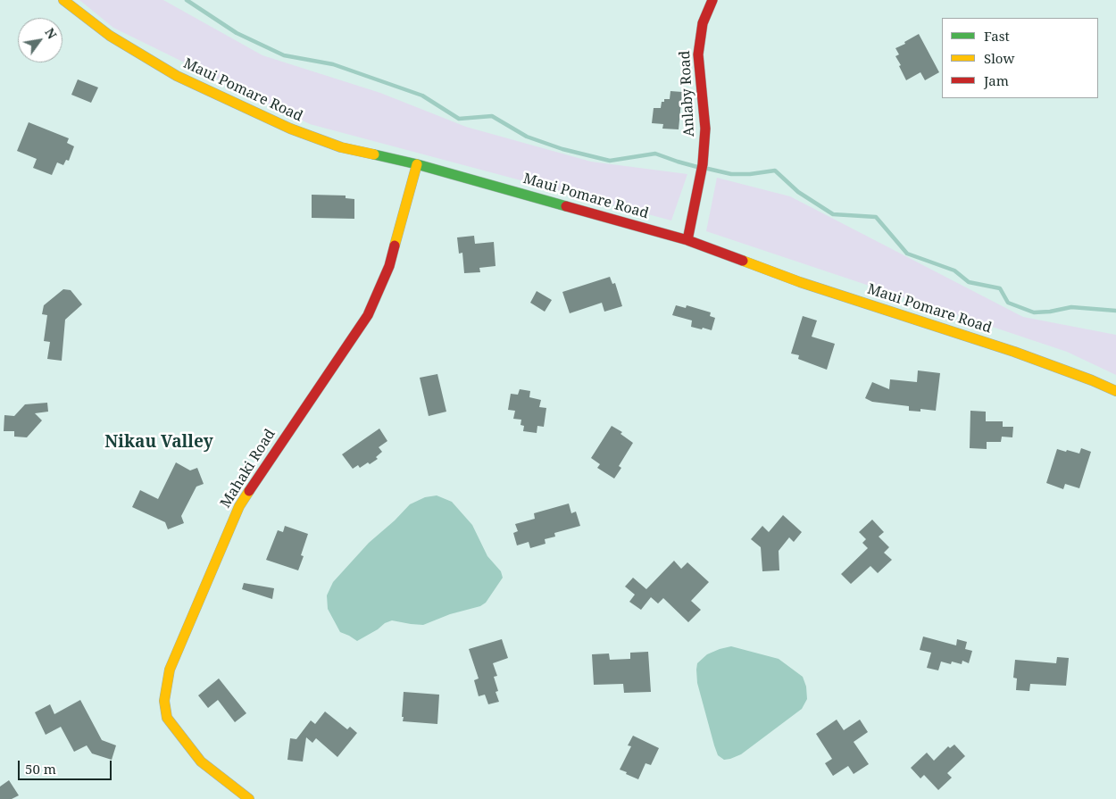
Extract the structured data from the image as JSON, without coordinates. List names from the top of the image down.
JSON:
{
  "streets": {
    "street": ["Maui Pomare Road", "Anlaby Road", "Mahaki Road"]
  },
  "crossings": [
    ["Maui Pomare Road", "Anlaby Road"],
    ["Maui Pomare Road", "Mahaki Road"]
  ],
  "districts": ["Nikau Valley"],
  "legend": ["Fast", "Slow", "Jam"],
  "scale_bar": "50 m",
  "north": "top right"
}
